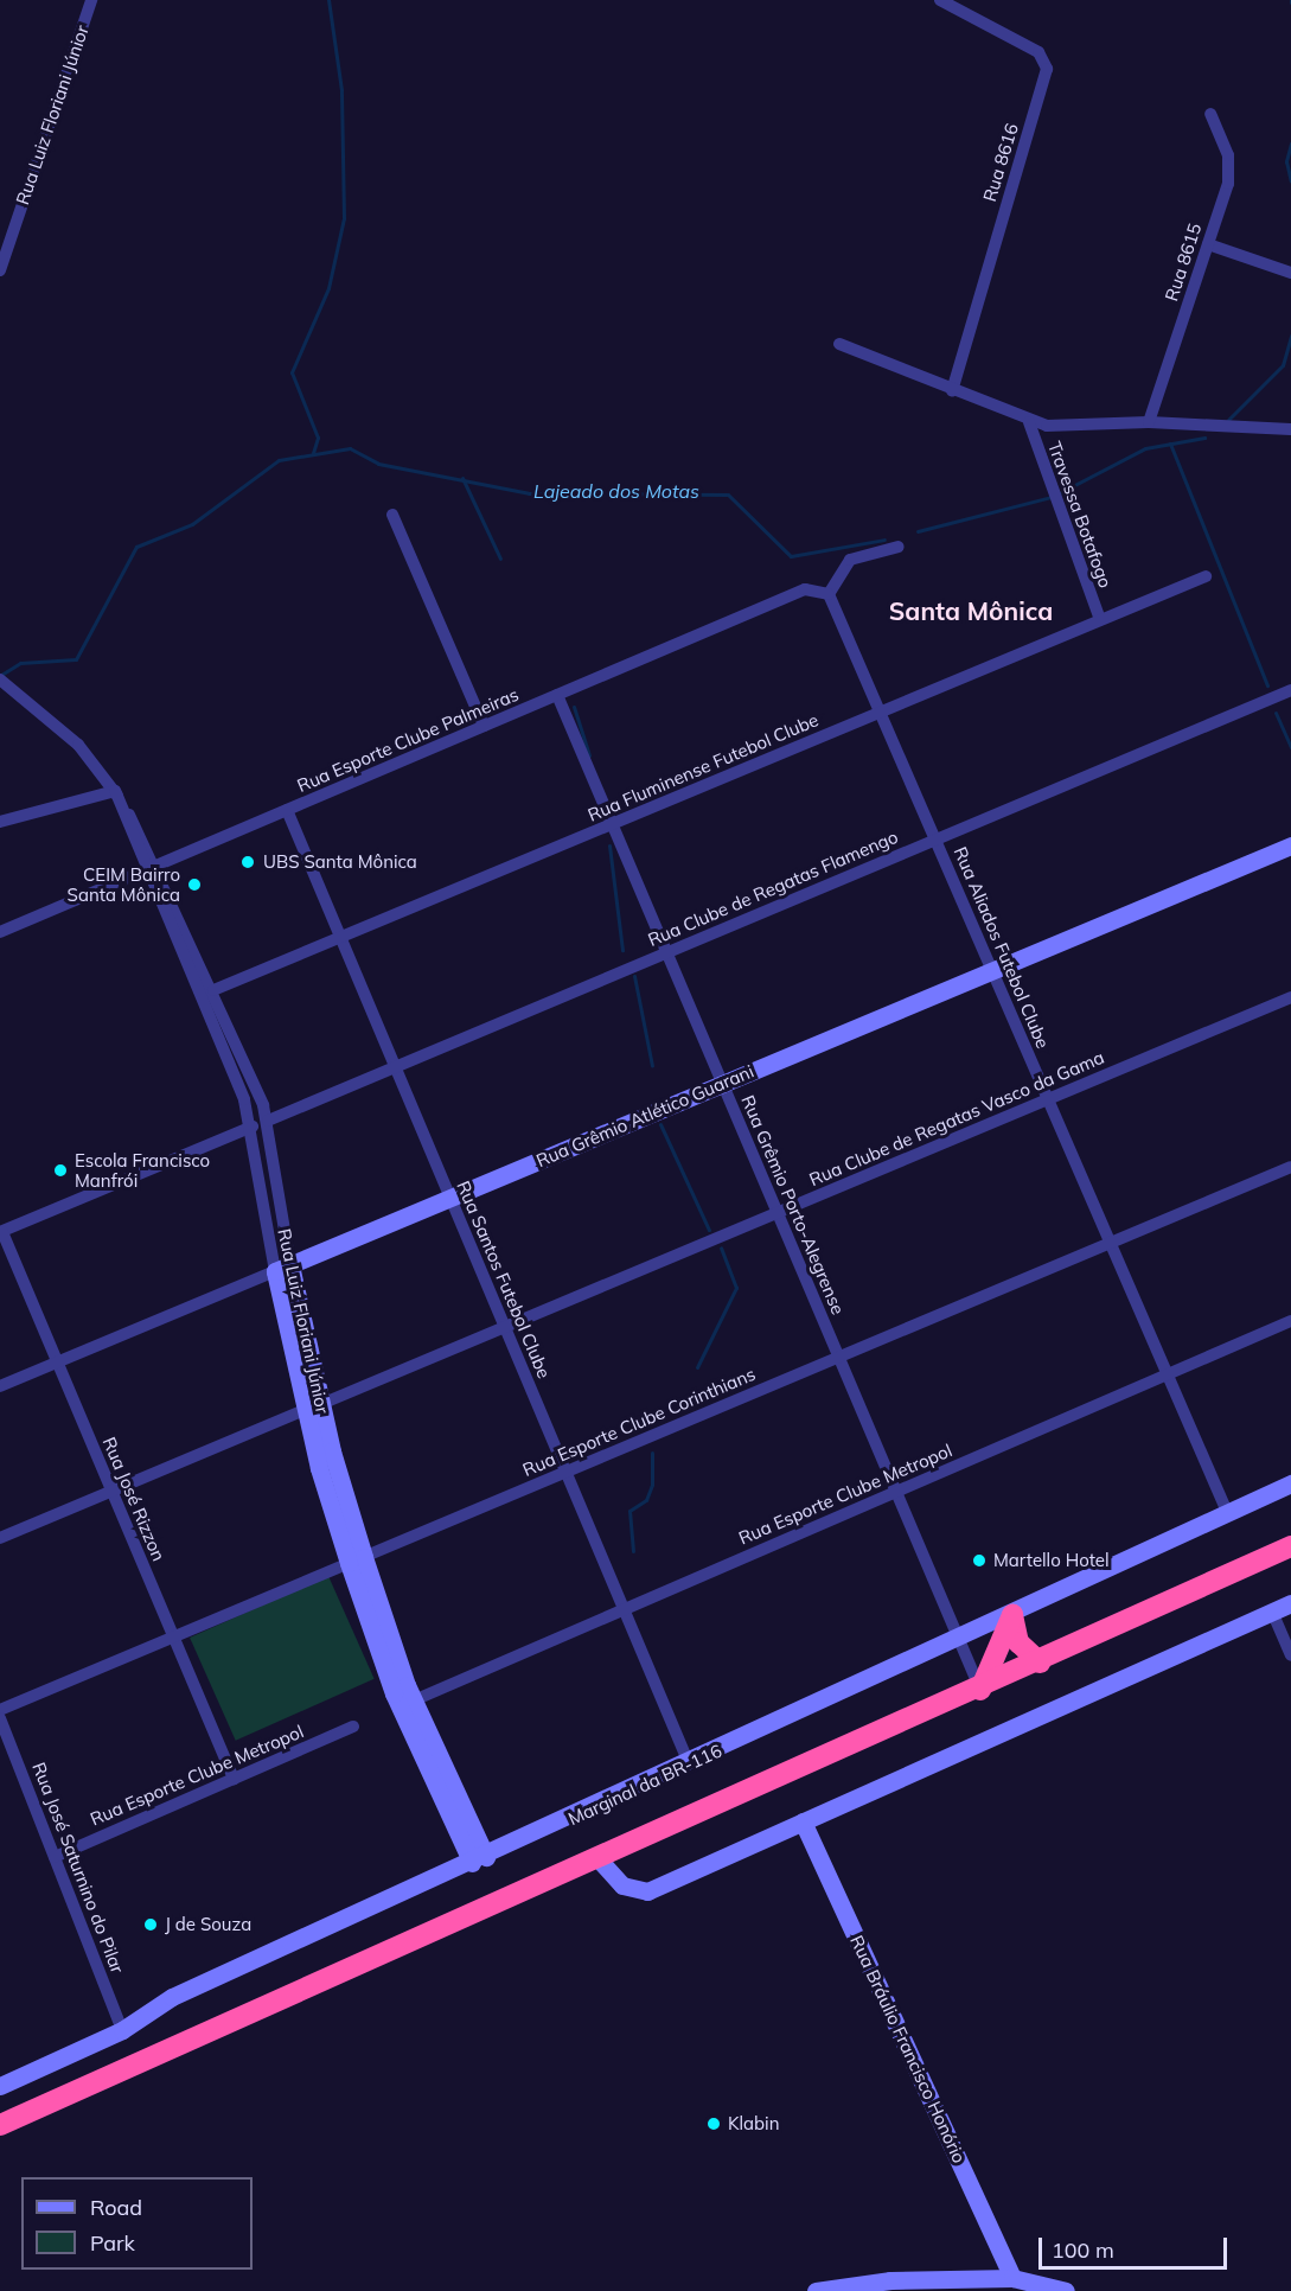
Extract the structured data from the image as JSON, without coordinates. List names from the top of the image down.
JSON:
{
  "streets": {
    "street": [
      "Rua Luiz Floriani Júnior",
      "Rua 8616",
      "Rua 8615",
      "Travessa Botafogo",
      "Rua Esporte Clube Palmeiras",
      "Rua Fluminense Futebol Clube",
      "Rua Clube de Regatas Flamengo",
      "Rua Aliados Futebol Clube",
      "Rua Grêmio Atlético Guarani",
      "Rua Clube de Regatas Vasco da Gama",
      "Rua Grêmio Porto-Alegrense",
      "Rua Santos Futebol Clube",
      "Rua Esporte Clube Corinthians",
      "Rua Esporte Clube Metropol",
      "Rua José Rizzon",
      "Marginal da BR-116",
      "Rua José Saturnino do Pilar",
      "Rua Bráulio Francisco Honório"
    ]
  },
  "crossings": [
    ["Rua Luiz Floriani Júnior", "Rua Esporte Clube Palmeiras"],
    ["Rua Luiz Floriani Júnior", "Rua Fluminense Futebol Clube"],
    ["Rua Luiz Floriani Júnior", "Rua Clube de Regatas Flamengo"],
    ["Rua Luiz Floriani Júnior", "Rua Grêmio Atlético Guarani"],
    ["Rua Luiz Floriani Júnior", "Rua Clube de Regatas Vasco da Gama"],
    ["Rua Luiz Floriani Júnior", "Rua Esporte Clube Corinthians"],
    ["Rua Luiz Floriani Júnior", "Rua Esporte Clube Metropol"],
    ["Rua Luiz Floriani Júnior", "Marginal da BR-116"],
    ["Travessa Botafogo", "Rua Fluminense Futebol Clube"],
    ["Rua Esporte Clube Palmeiras", "Rua Aliados Futebol Clube"],
    ["Rua Esporte Clube Palmeiras", "Rua Grêmio Porto-Alegrense"],
    ["Rua Esporte Clube Palmeiras", "Rua Santos Futebol Clube"],
    ["Rua Fluminense Futebol Clube", "Rua Aliados Futebol Clube"],
    ["Rua Fluminense Futebol Clube", "Rua Grêmio Porto-Alegrense"],
    ["Rua Fluminense Futebol Clube", "Rua Santos Futebol Clube"],
    ["Rua Clube de Regatas Flamengo", "Rua Aliados Futebol Clube"],
    ["Rua Clube de Regatas Flamengo", "Rua Grêmio Porto-Alegrense"],
    ["Rua Clube de Regatas Flamengo", "Rua Santos Futebol Clube"],
    ["Rua Aliados Futebol Clube", "Rua Grêmio Atlético Guarani"],
    ["Rua Aliados Futebol Clube", "Rua Clube de Regatas Vasco da Gama"],
    ["Rua Aliados Futebol Clube", "Rua Esporte Clube Corinthians"],
    ["Rua Aliados Futebol Clube", "Rua Esporte Clube Metropol"],
    ["Rua Aliados Futebol Clube", "Marginal da BR-116"],
    ["Rua Grêmio Atlético Guarani", "Rua Grêmio Porto-Alegrense"],
    ["Rua Grêmio Atlético Guarani", "Rua Santos Futebol Clube"],
    ["Rua Grêmio Atlético Guarani", "Rua José Rizzon"],
    ["Rua Clube de Regatas Vasco da Gama", "Rua Grêmio Porto-Alegrense"],
    ["Rua Clube de Regatas Vasco da Gama", "Rua Santos Futebol Clube"],
    ["Rua Clube de Regatas Vasco da Gama", "Rua José Rizzon"],
    ["Rua Grêmio Porto-Alegrense", "Rua Esporte Clube Corinthians"],
    ["Rua Grêmio Porto-Alegrense", "Rua Esporte Clube Metropol"],
    ["Rua Grêmio Porto-Alegrense", "Marginal da BR-116"],
    ["Rua Santos Futebol Clube", "Rua Esporte Clube Corinthians"],
    ["Rua Santos Futebol Clube", "Rua Esporte Clube Metropol"],
    ["Rua Santos Futebol Clube", "Marginal da BR-116"],
    ["Rua Esporte Clube Corinthians", "Rua José Rizzon"],
    ["Rua Esporte Clube Metropol", "Rua José Rizzon"],
    ["Rua Esporte Clube Metropol", "Rua José Saturnino do Pilar"],
    ["Marginal da BR-116", "Rua José Saturnino do Pilar"]
  ],
  "districts": ["Santa Mônica"],
  "water": ["Lajeado dos Motas"],
  "places": [
    "UBS Santa Mônica",
    "CEIM Bairro Santa Mônica",
    "Escola Francisco Manfrói",
    "Martello Hotel",
    "J de Souza",
    "Klabin"
  ],
  "legend": ["Road", "Park"],
  "scale_bar": "100 m"
}
